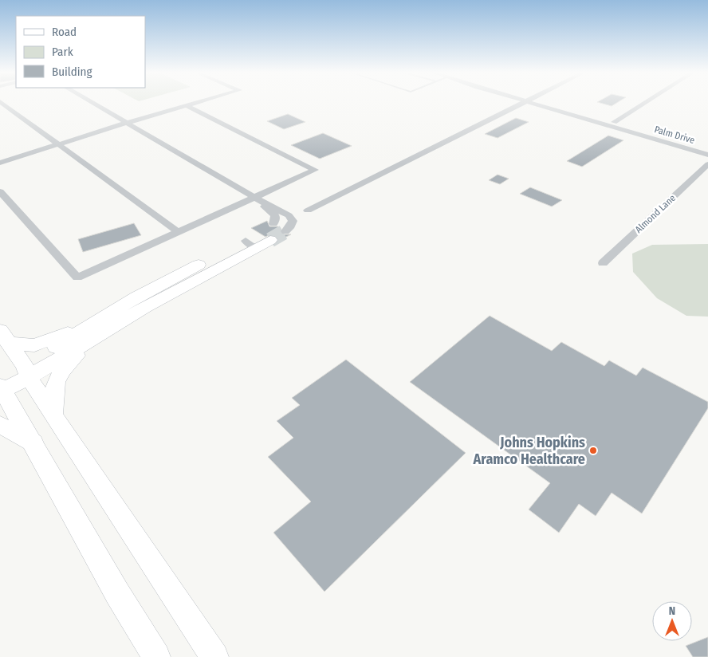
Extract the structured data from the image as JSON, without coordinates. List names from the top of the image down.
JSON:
{
  "streets": {
    "street": ["Palm Drive", "Almond Lane"]
  },
  "places": ["Johns Hopkins Aramco Healthcare"],
  "legend": ["Road", "Park", "Building"],
  "north": "top"
}
